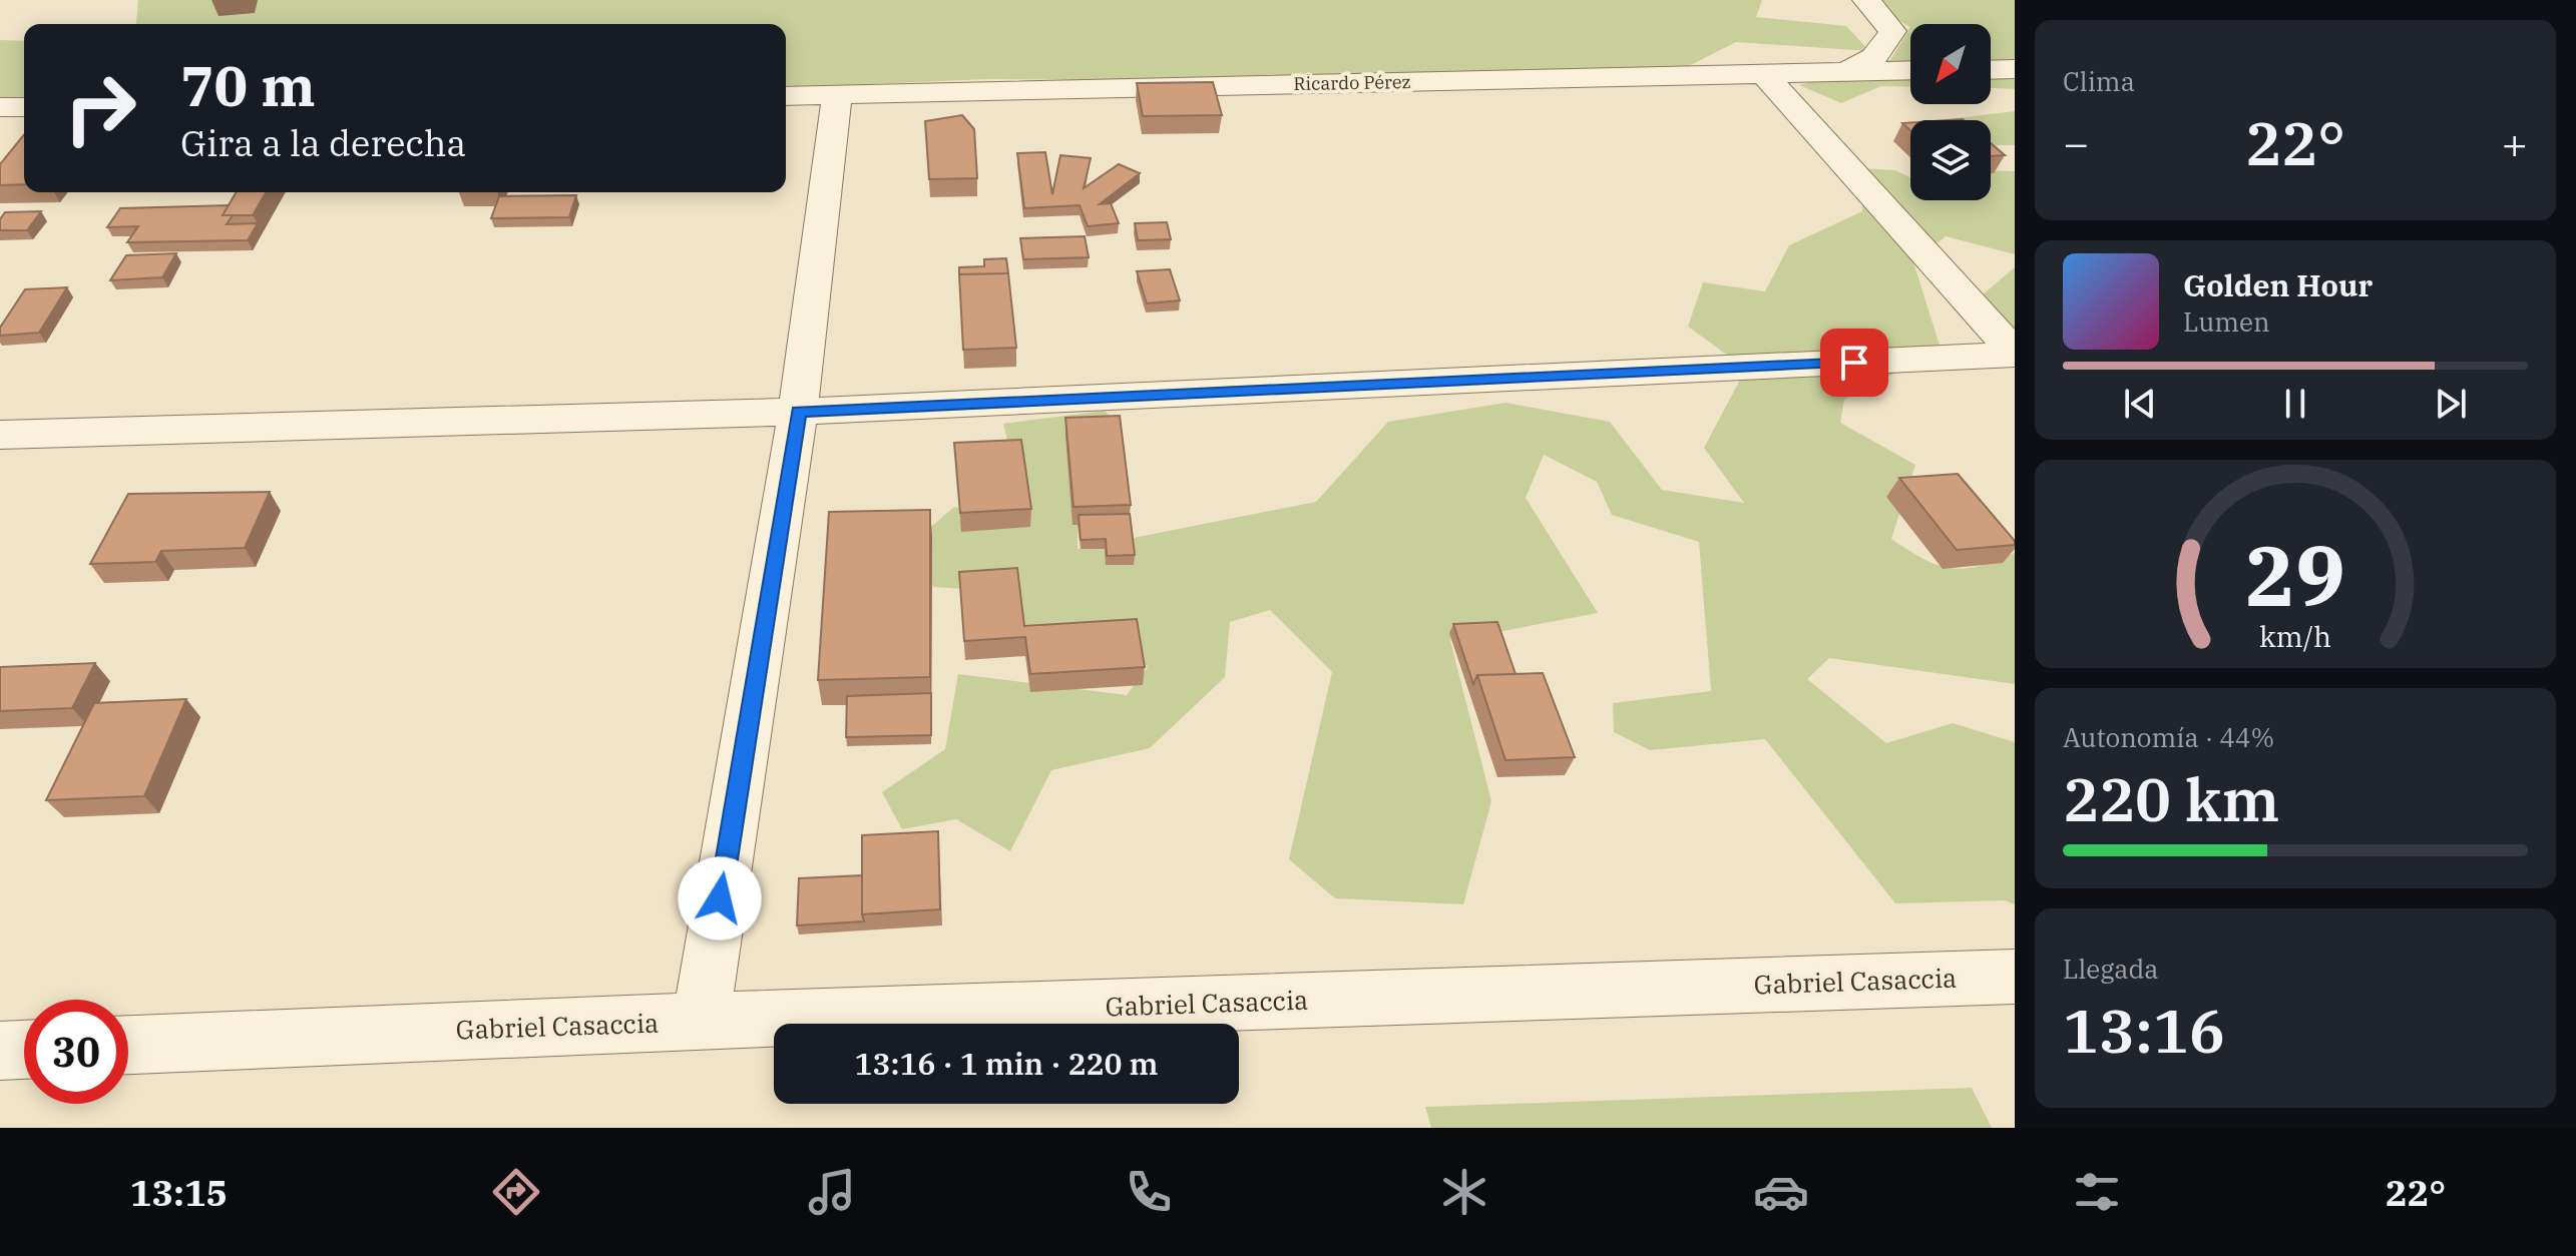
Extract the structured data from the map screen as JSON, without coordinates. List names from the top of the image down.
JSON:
{
  "streets": {
    "street": ["Ricardo Pérez", "Gabriel Casaccia"]
  },
  "north": "bottom left",
  "page": {
    "tile": [
      "Clima",
      ["Autonomía · 44%", "220 km"],
      ["Llegada", "13:16"]
    ],
    "turn": ["70 m", "Gira a la derecha"],
    "heat": ["−", "22°", "+"],
    "song": ["Golden Hour", "Lumen"],
    "limit": "30",
    "trip": "13:16 · 1 min · 220 m",
    "tabs": ["13:15", "22°"],
    "gauge": ["29", "km/h"]
  }
}
